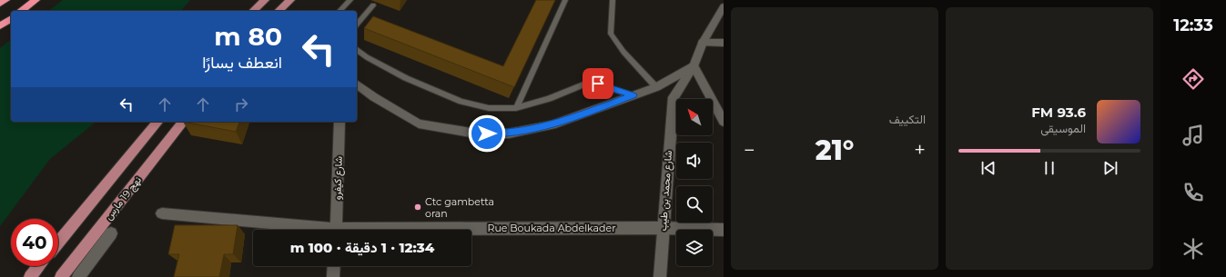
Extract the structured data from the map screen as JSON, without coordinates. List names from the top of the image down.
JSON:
{
  "streets": {
    "main road": ["نهج 19 مارس"],
    "street": ["شارع كيفرو", "شارع محمد بن طيب", "Rue Boukada Abdelkader"]
  },
  "crossings": [
    ["شارع محمد بن طيب", "Rue Boukada Abdelkader"]
  ],
  "places": ["Ctc gambetta oran"],
  "north": "top left",
  "page": {
    "tabs": "12:33",
    "tile": "التكييف",
    "turn": ["80 m", "انعطف يسارًا"],
    "song": ["93.6 FM", "الموسيقى"],
    "heat": ["−", "21°", "+"],
    "limit": "40",
    "trip": "12:34 · 1 دقيقة · 100 m"
  }
}
